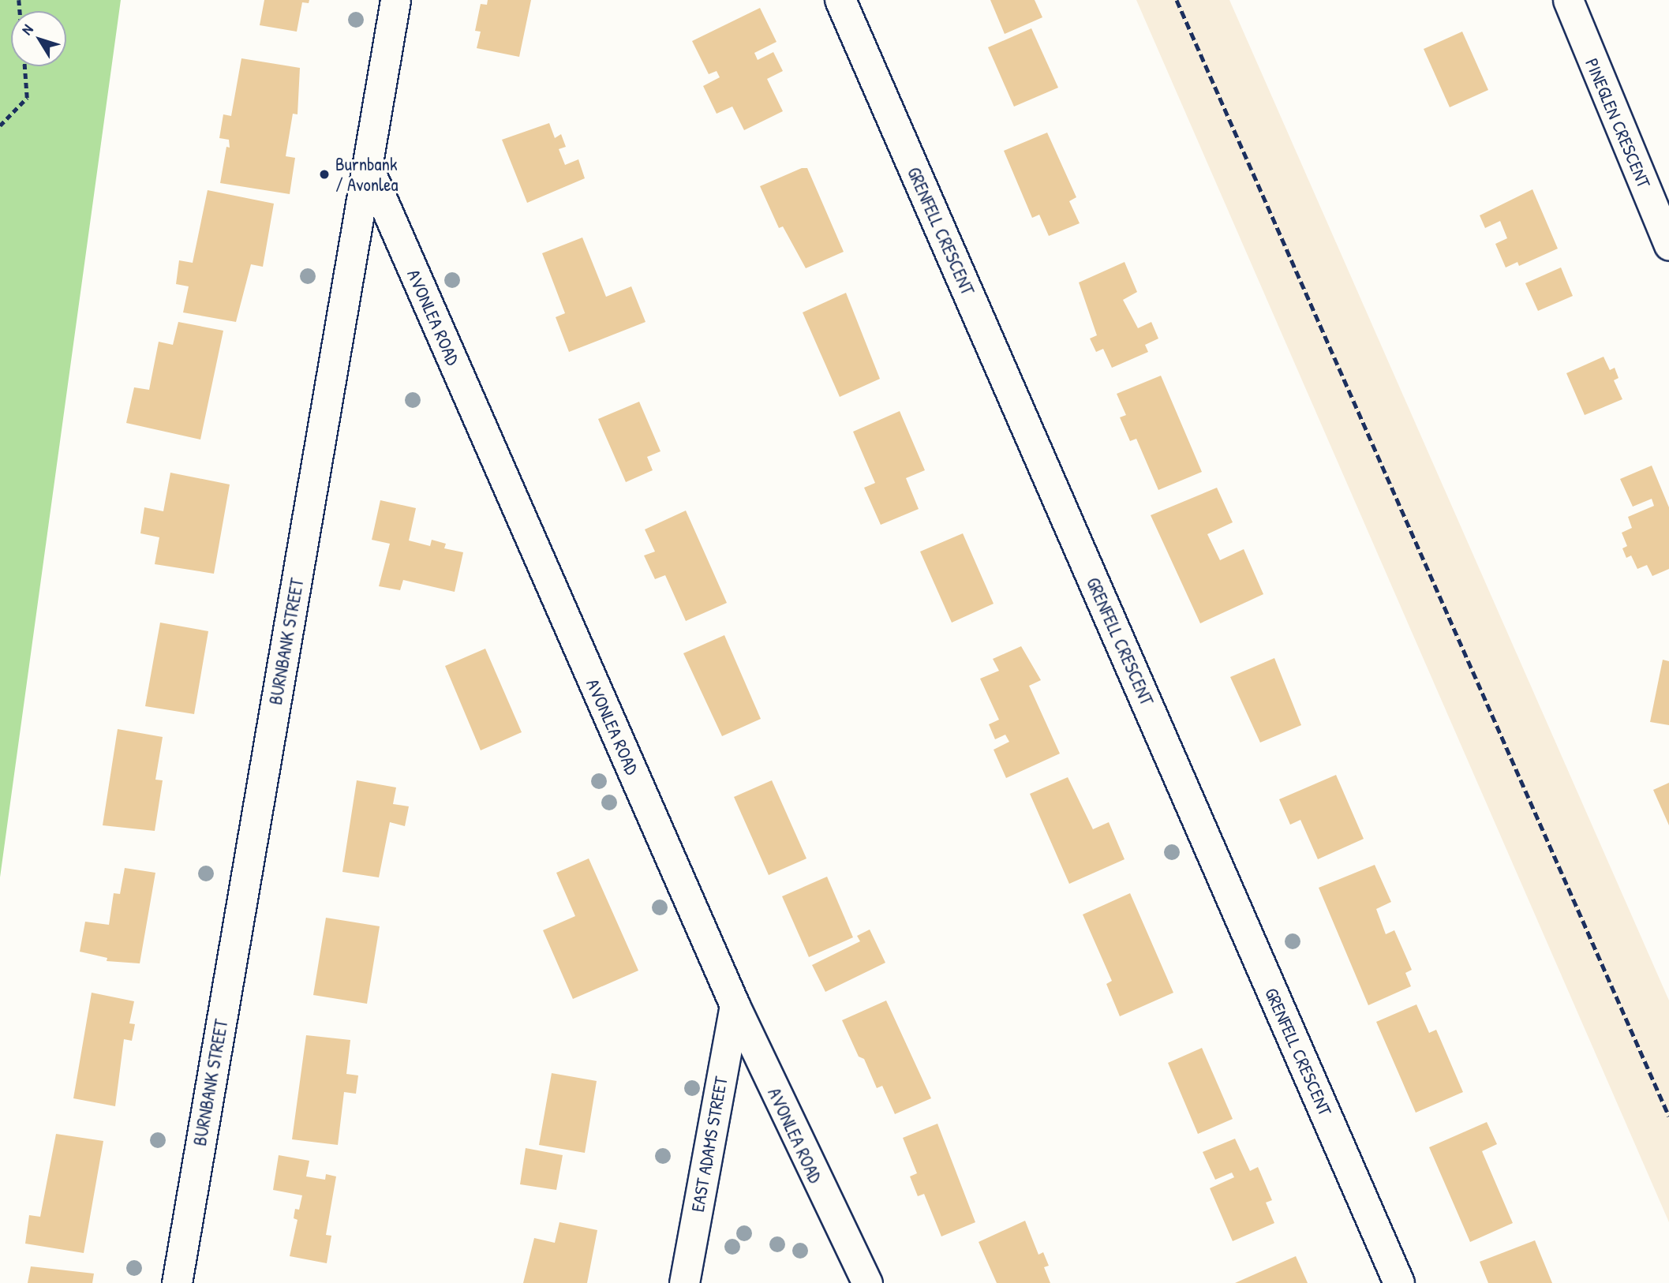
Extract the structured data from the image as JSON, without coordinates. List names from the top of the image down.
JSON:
{
  "streets": {
    "street": [
      "PINEGLEN CRESCENT",
      "GRENFELL CRESCENT",
      "AVONLEA ROAD",
      "BURNBANK STREET",
      "EAST ADAMS STREET"
    ]
  },
  "crossings": [
    ["AVONLEA ROAD", "BURNBANK STREET"],
    ["AVONLEA ROAD", "EAST ADAMS STREET"]
  ],
  "places": ["Burnbank / Avonlea"],
  "north": "top left"
}
